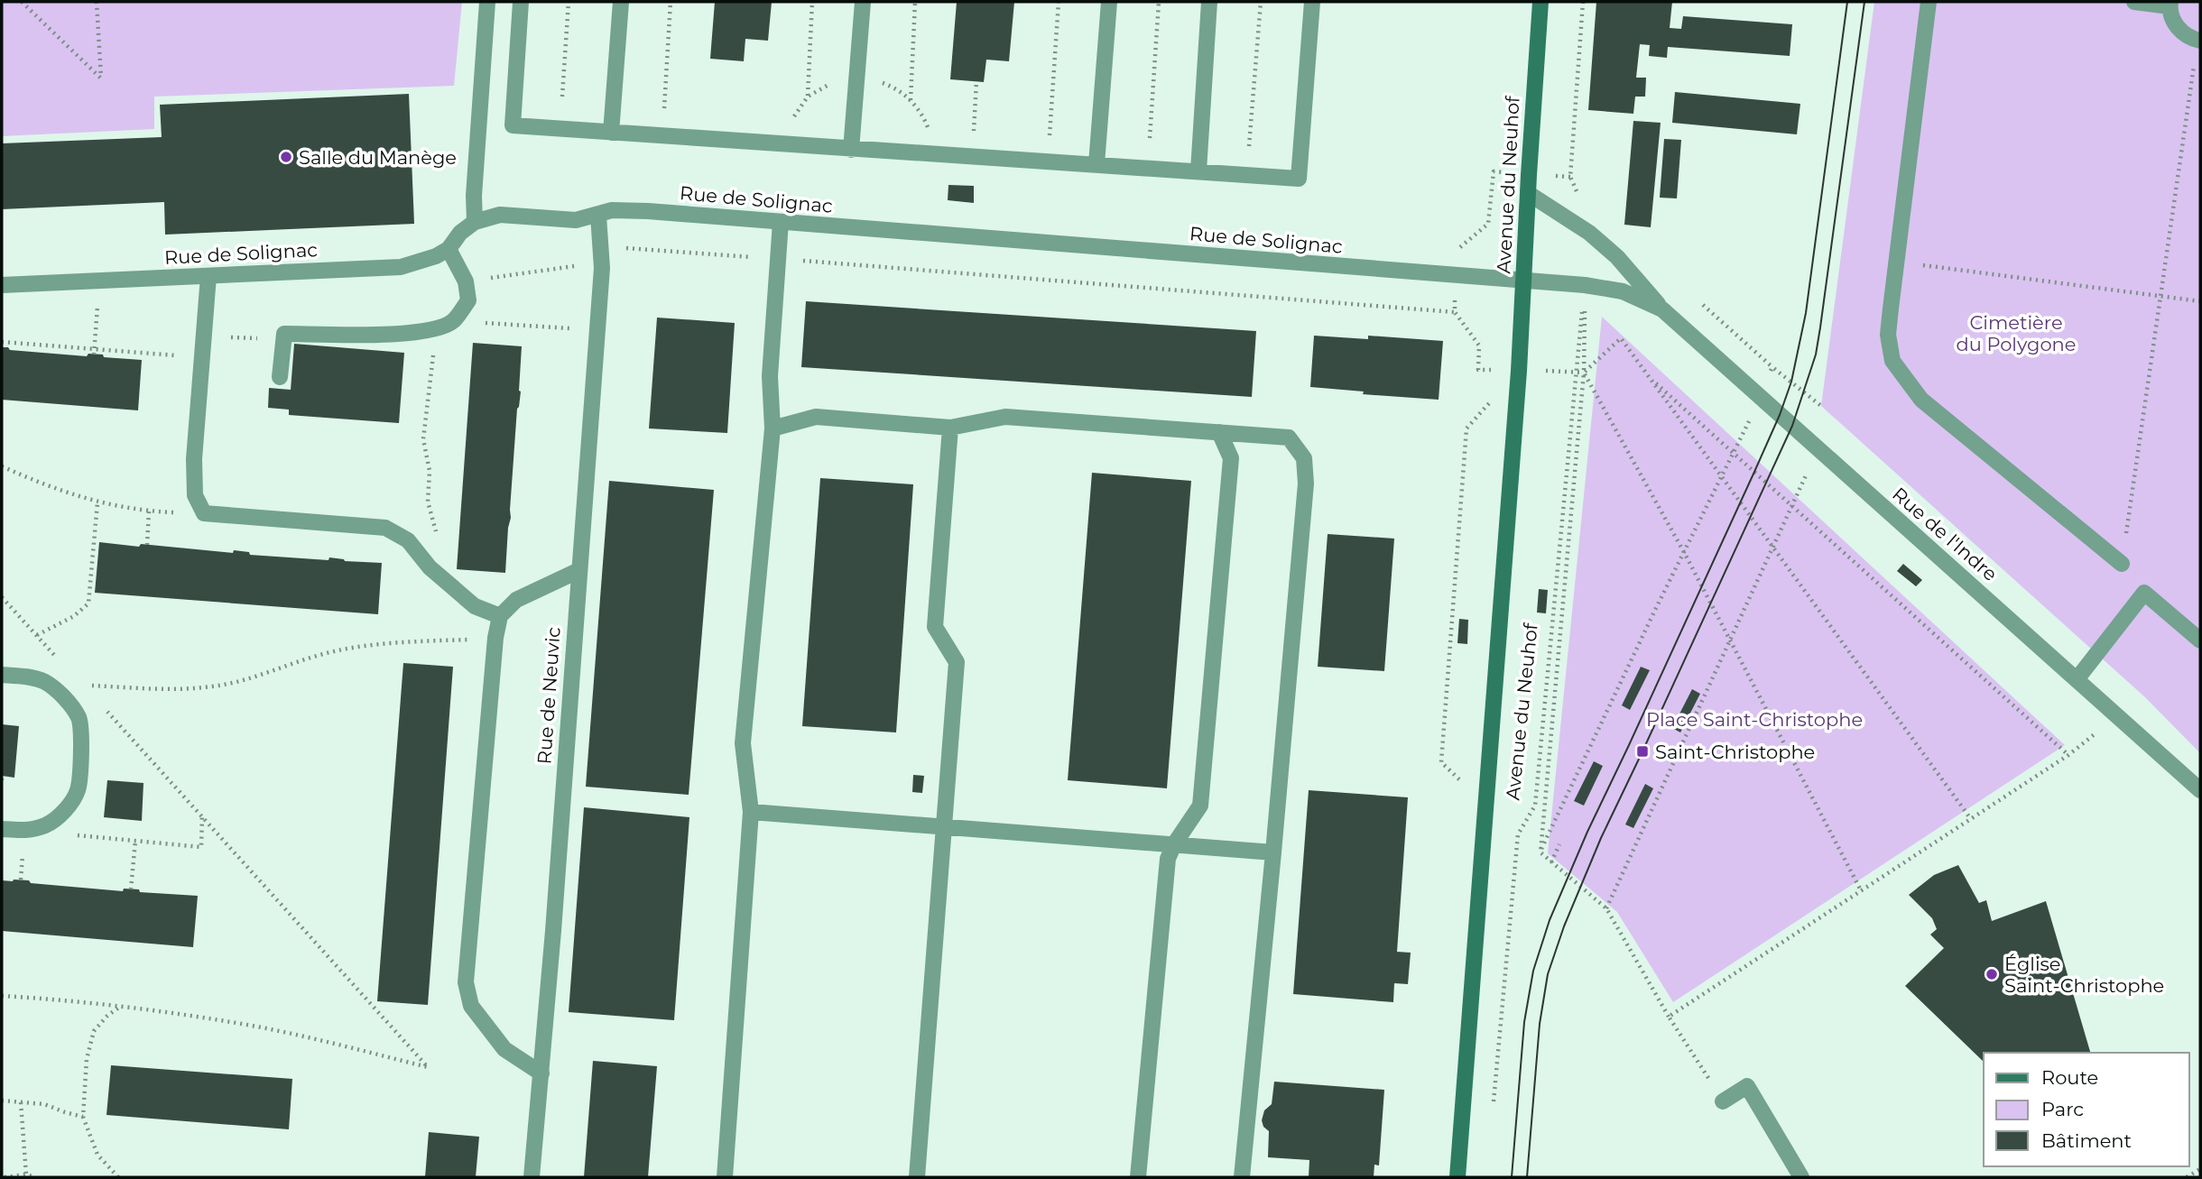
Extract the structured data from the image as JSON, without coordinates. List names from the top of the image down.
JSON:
{
  "streets": {
    "street": [
      "Avenue du Neuhof",
      "Rue de Solignac",
      "Rue de l'Indre",
      "Rue de Neuvic"
    ]
  },
  "crossings": [
    ["Avenue du Neuhof", "Rue de Solignac"],
    ["Avenue du Neuhof", "Rue de l'Indre"],
    ["Rue de Solignac", "Rue de l'Indre"],
    ["Rue de Solignac", "Rue de Neuvic"]
  ],
  "parks": ["Cimetière du Polygone", "Place Saint-Christophe"],
  "places": {
    "other": ["Salle du Manège", "Église Saint-Christophe"],
    "transit": ["Saint-Christophe"]
  },
  "legend": ["Route", "Parc", "Bâtiment"]
}
